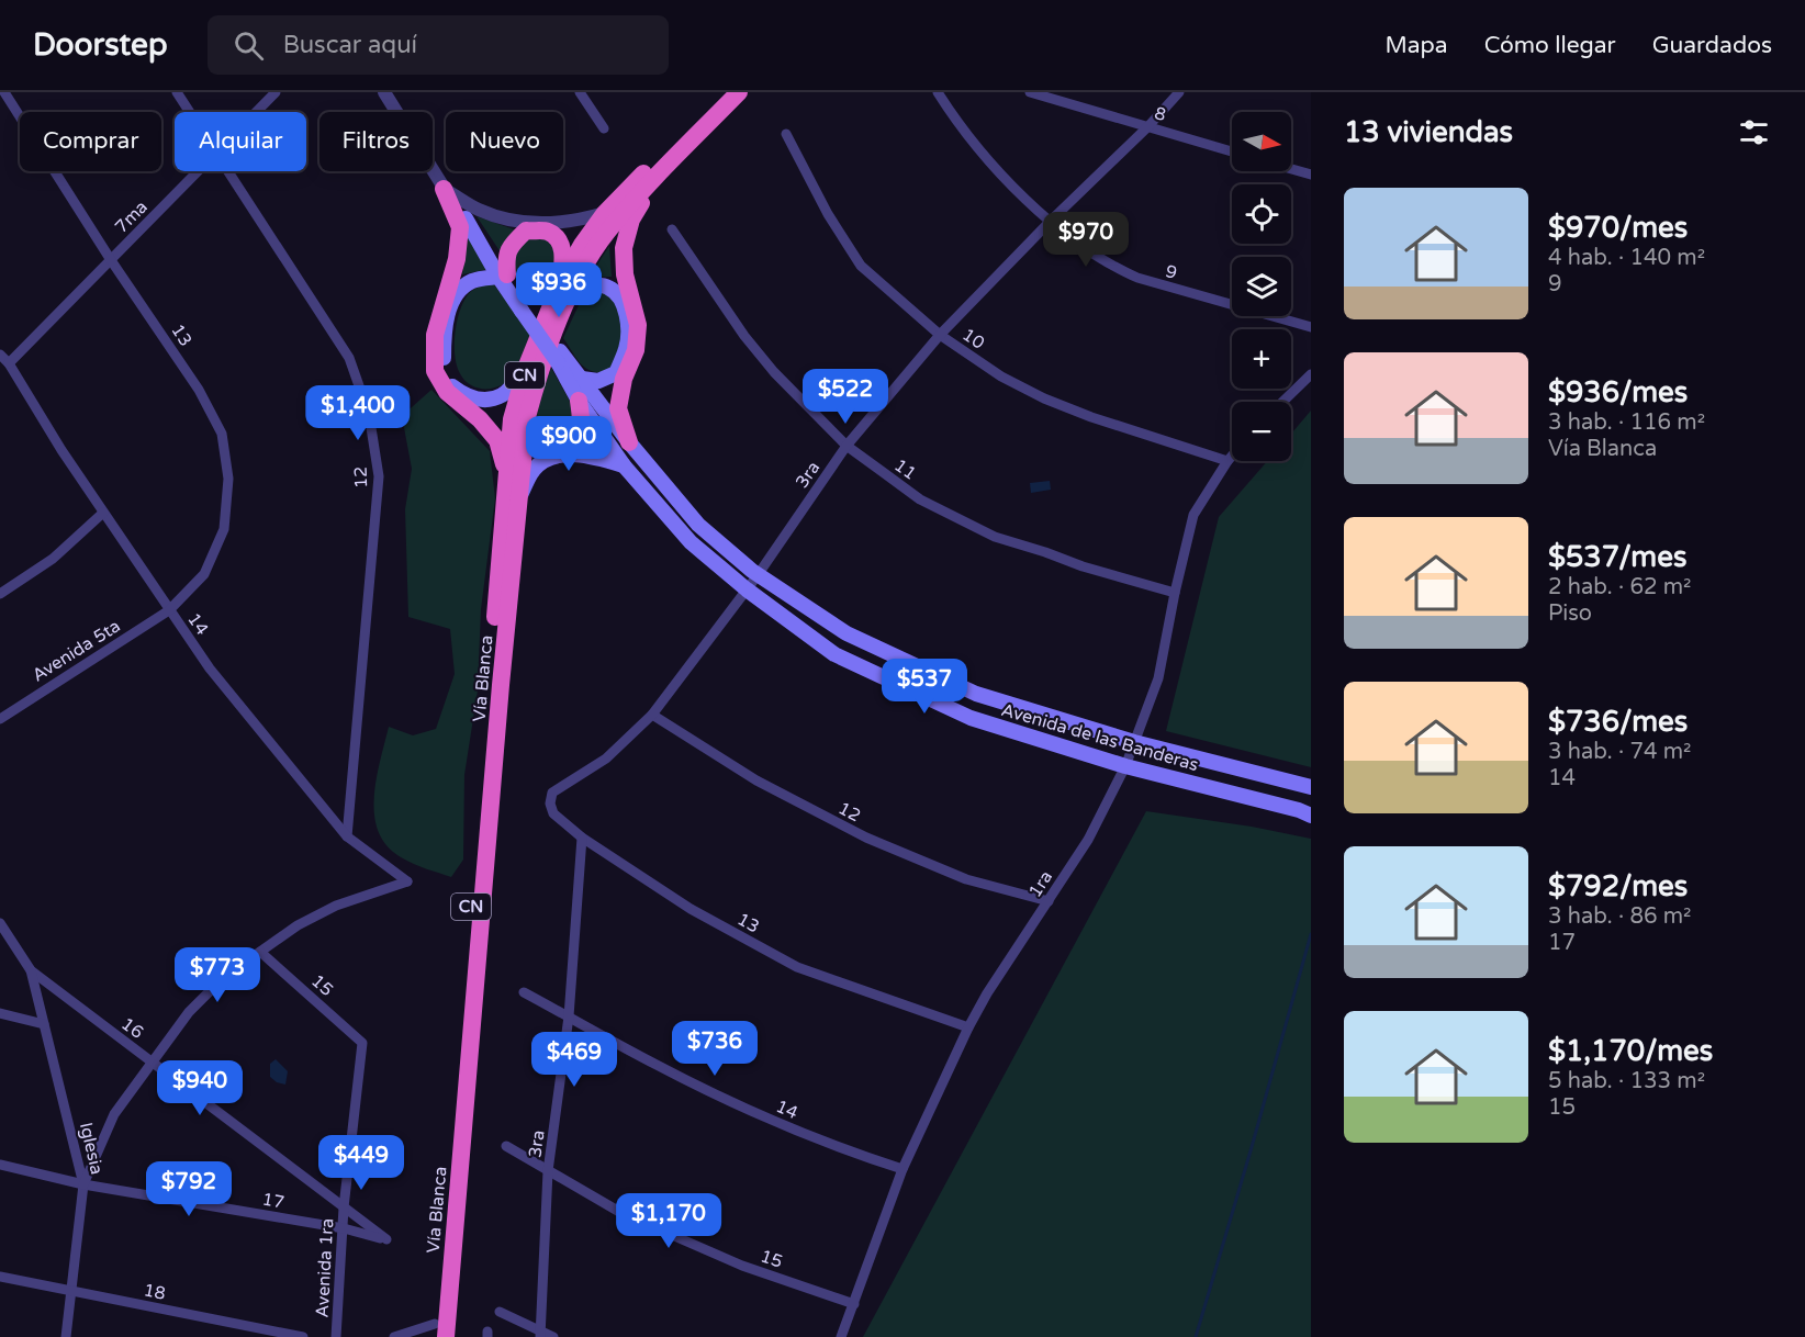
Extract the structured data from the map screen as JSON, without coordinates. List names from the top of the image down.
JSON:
{
  "streets": {
    "highway": ["CN", "Vía Blanca"],
    "main road": ["Avenida de las Banderas"],
    "street": [
      "8",
      "7ma",
      "9",
      "13",
      "10",
      "11",
      "3ra",
      "12",
      "14",
      "Avenida 5ta",
      "1ra",
      "15",
      "16",
      "Iglesia",
      "17",
      "Avenida 1ra",
      "18"
    ]
  },
  "crossings": [
    ["8", "3ra"],
    ["7ma", "13"],
    ["7ma", "14"],
    ["9", "3ra"],
    ["13", "3ra"],
    ["13", "14"],
    ["13", "Avenida 5ta"],
    ["13", "1ra"],
    ["10", "3ra"],
    ["10", "1ra"],
    ["11", "3ra"],
    ["11", "1ra"],
    ["3ra", "12"],
    ["3ra", "14"],
    ["3ra", "Avenida de las Banderas"],
    ["3ra", "15"],
    ["12", "14"],
    ["12", "1ra"],
    ["14", "Avenida 5ta"],
    ["14", "1ra"],
    ["14", "15"],
    ["Avenida de las Banderas", "1ra"],
    ["1ra", "15"],
    ["15", "Avenida 1ra"],
    ["16", "Iglesia"],
    ["16", "17"],
    ["16", "Avenida 1ra"],
    ["Iglesia", "17"],
    ["Iglesia", "18"],
    ["17", "Avenida 1ra"]
  ],
  "north": "right",
  "page": {
    "header": "Doorstep",
    "search": "Buscar aquí",
    "nav": ["Mapa", "Cómo llegar", "Guardados"],
    "heading": "13 viviendas",
    "map_buttons": ["+", "−"],
    "chip": [
      "Comprar",
      "Alquilar",
      "Filtros",
      "Nuevo"
    ],
    "list": [
      {
        "name": "$970/mes",
        "note": "4 hab. · 140 m² · 9"
      },
      {
        "name": "$936/mes",
        "note": "3 hab. · 116 m² · Vía Blanca"
      },
      {
        "name": "$537/mes",
        "note": "2 hab. · 62 m² · Piso"
      },
      {
        "name": "$736/mes",
        "note": "3 hab. · 74 m² · 14"
      },
      {
        "name": "$792/mes",
        "note": "3 hab. · 86 m² · 17"
      },
      {
        "name": "$1,170/mes",
        "note": "5 hab. · 133 m² · 15"
      }
    ],
    "price": [
      "$970",
      "$936",
      "$522",
      "$1,400",
      "$900",
      "$537",
      "$773",
      "$736",
      "$469",
      "$940",
      "$449",
      "$792",
      "$1,170"
    ]
  }
}
